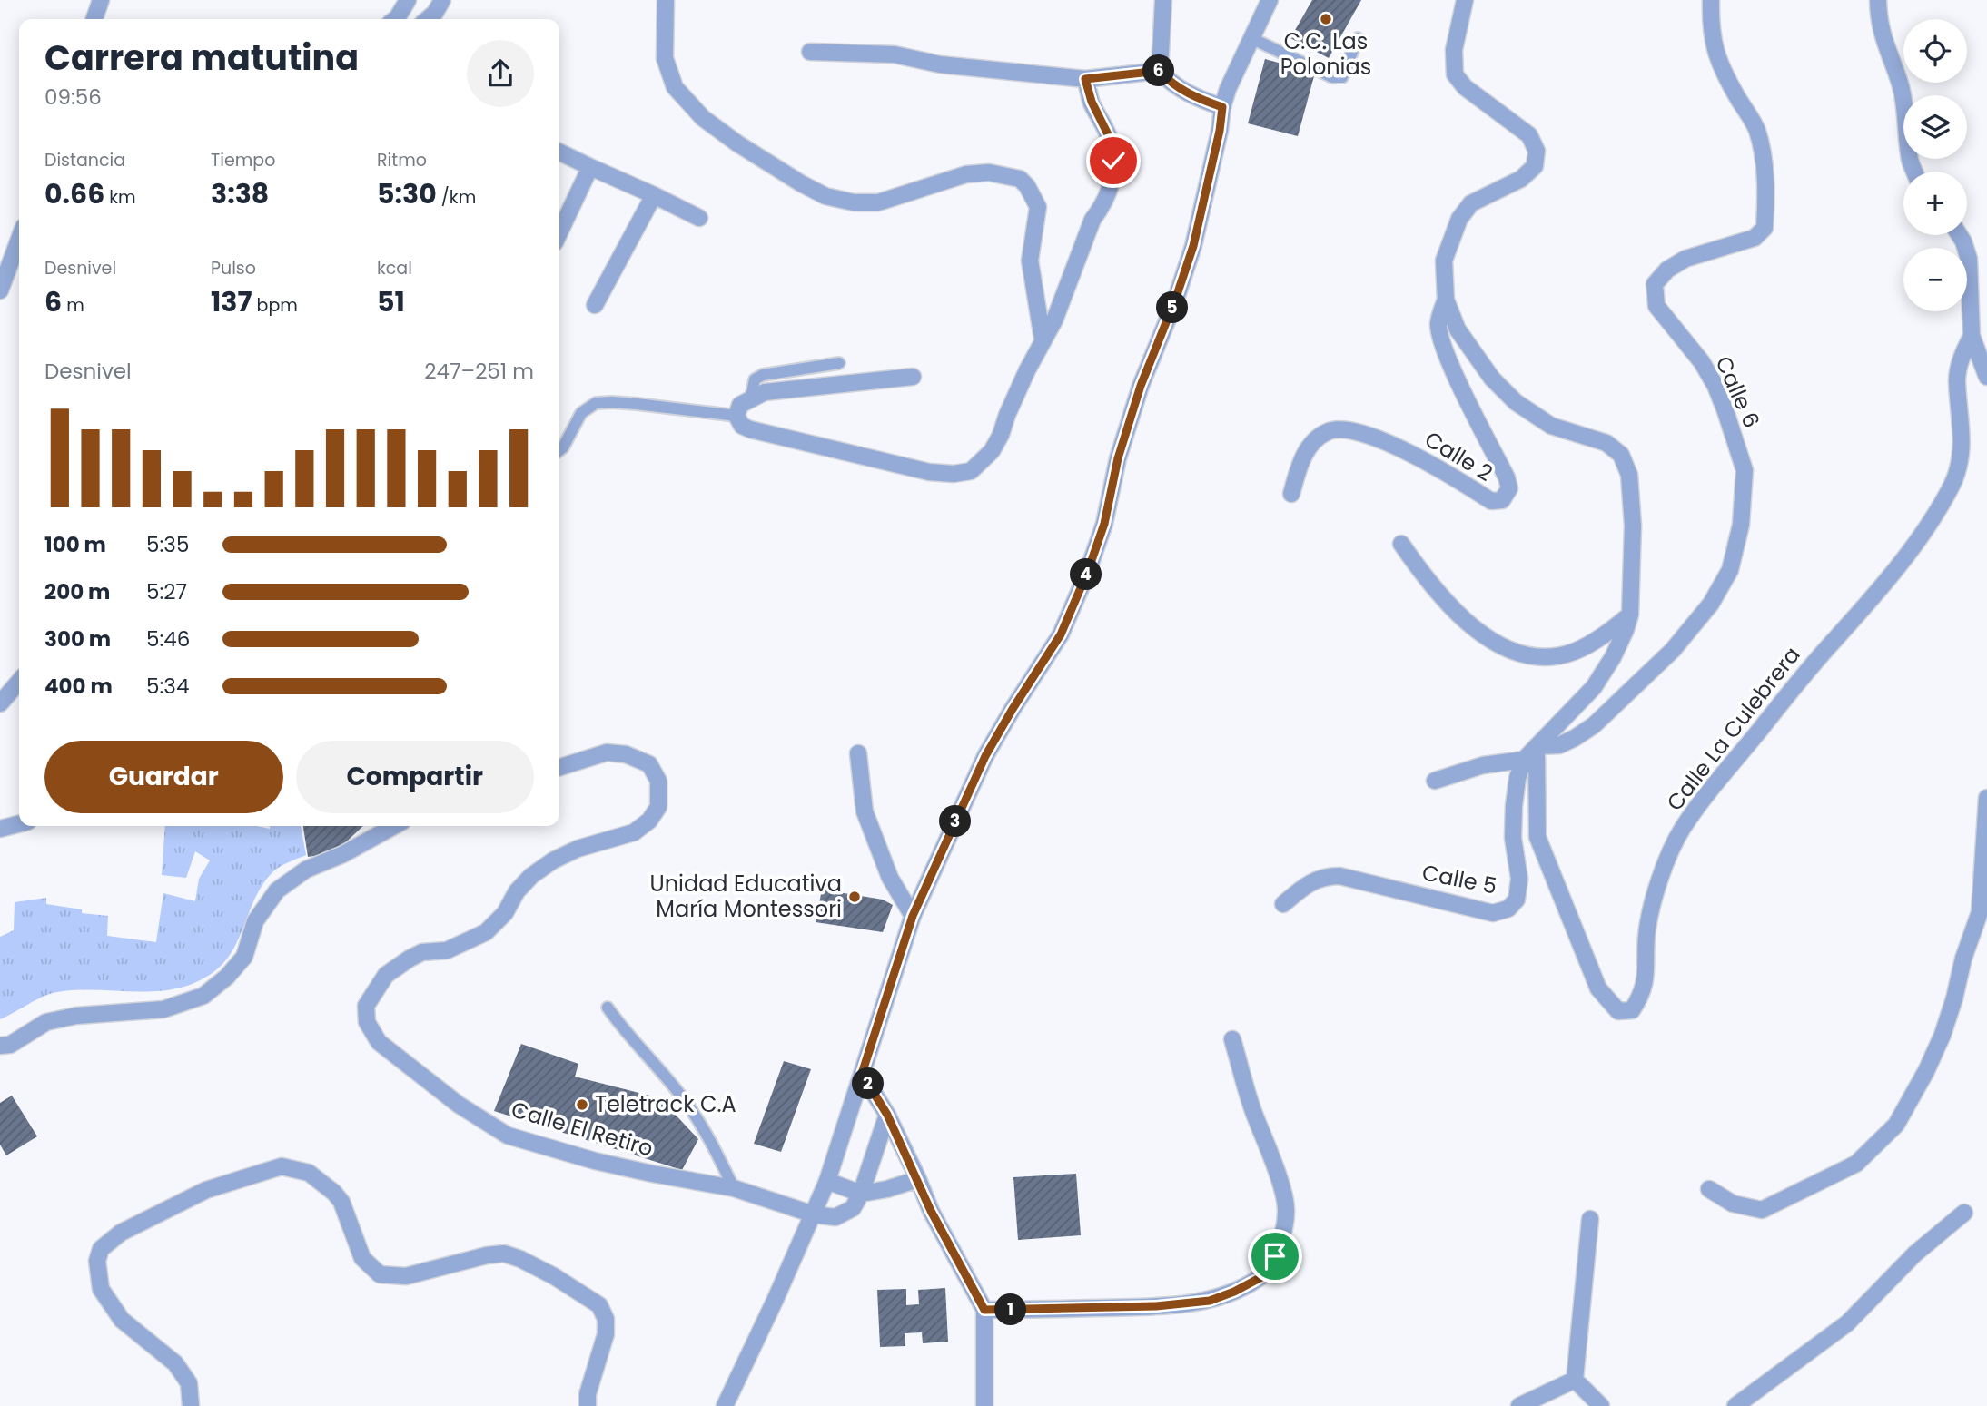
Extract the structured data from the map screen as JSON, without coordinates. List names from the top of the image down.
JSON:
{
  "streets": {
    "street": [
      "Calle 6",
      "Calle 2",
      "Calle La Culebrera",
      "Calle 5",
      "Calle El Retiro"
    ]
  },
  "crossings": [
    ["Calle 6", "Calle La Culebrera"]
  ],
  "places": ["C.C. Las Polonias", "Unidad Educativa María Montessori", "Teletrack C.A"],
  "page": {
    "map_buttons": ["+", "−"],
    "heading": ["Carrera matutina", "09:56"],
    "pins": [
      "6",
      "5",
      "4",
      "3",
      "2",
      "1"
    ],
    "stats": [
      ["Distancia", "0.66 km"],
      ["Tiempo", "3:38"],
      ["Ritmo", "5:30 /km"],
      ["Desnivel", "6 m"],
      ["Pulso", "137 bpm"],
      ["kcal", "51"]
    ],
    "chart": ["Desnivel", "247–251 m"],
    "list": [
      {
        "name": "100 m",
        "note": "5:35"
      },
      {
        "name": "200 m",
        "note": "5:27"
      },
      {
        "name": "300 m",
        "note": "5:46"
      },
      {
        "name": "400 m",
        "note": "5:34"
      }
    ],
    "buttons": ["Guardar", "Compartir"]
  }
}
